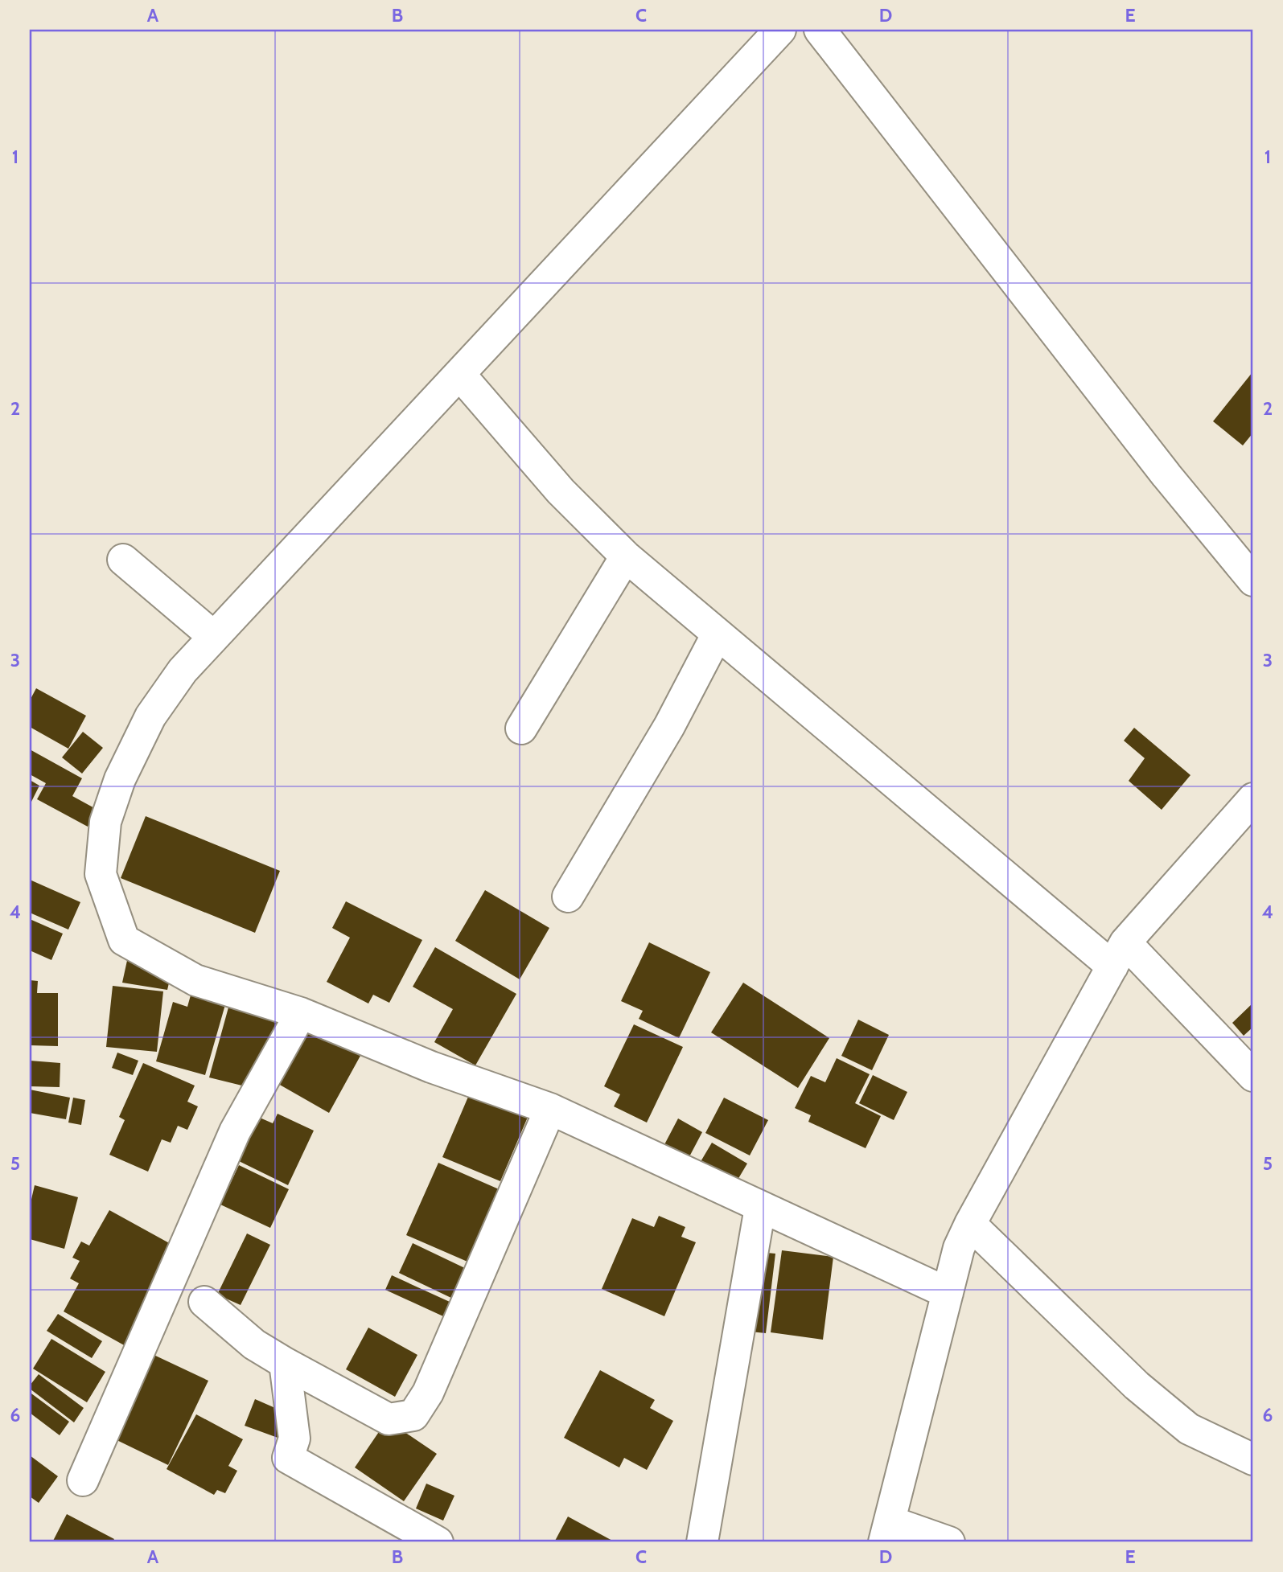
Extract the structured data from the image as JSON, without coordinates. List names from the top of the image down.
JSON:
{
  "grid": {
    "columns": [
      "A",
      "B",
      "C",
      "D",
      "E"
    ],
    "rows": [
      "1",
      "2",
      "3",
      "4",
      "5",
      "6"
    ]
  }
}
